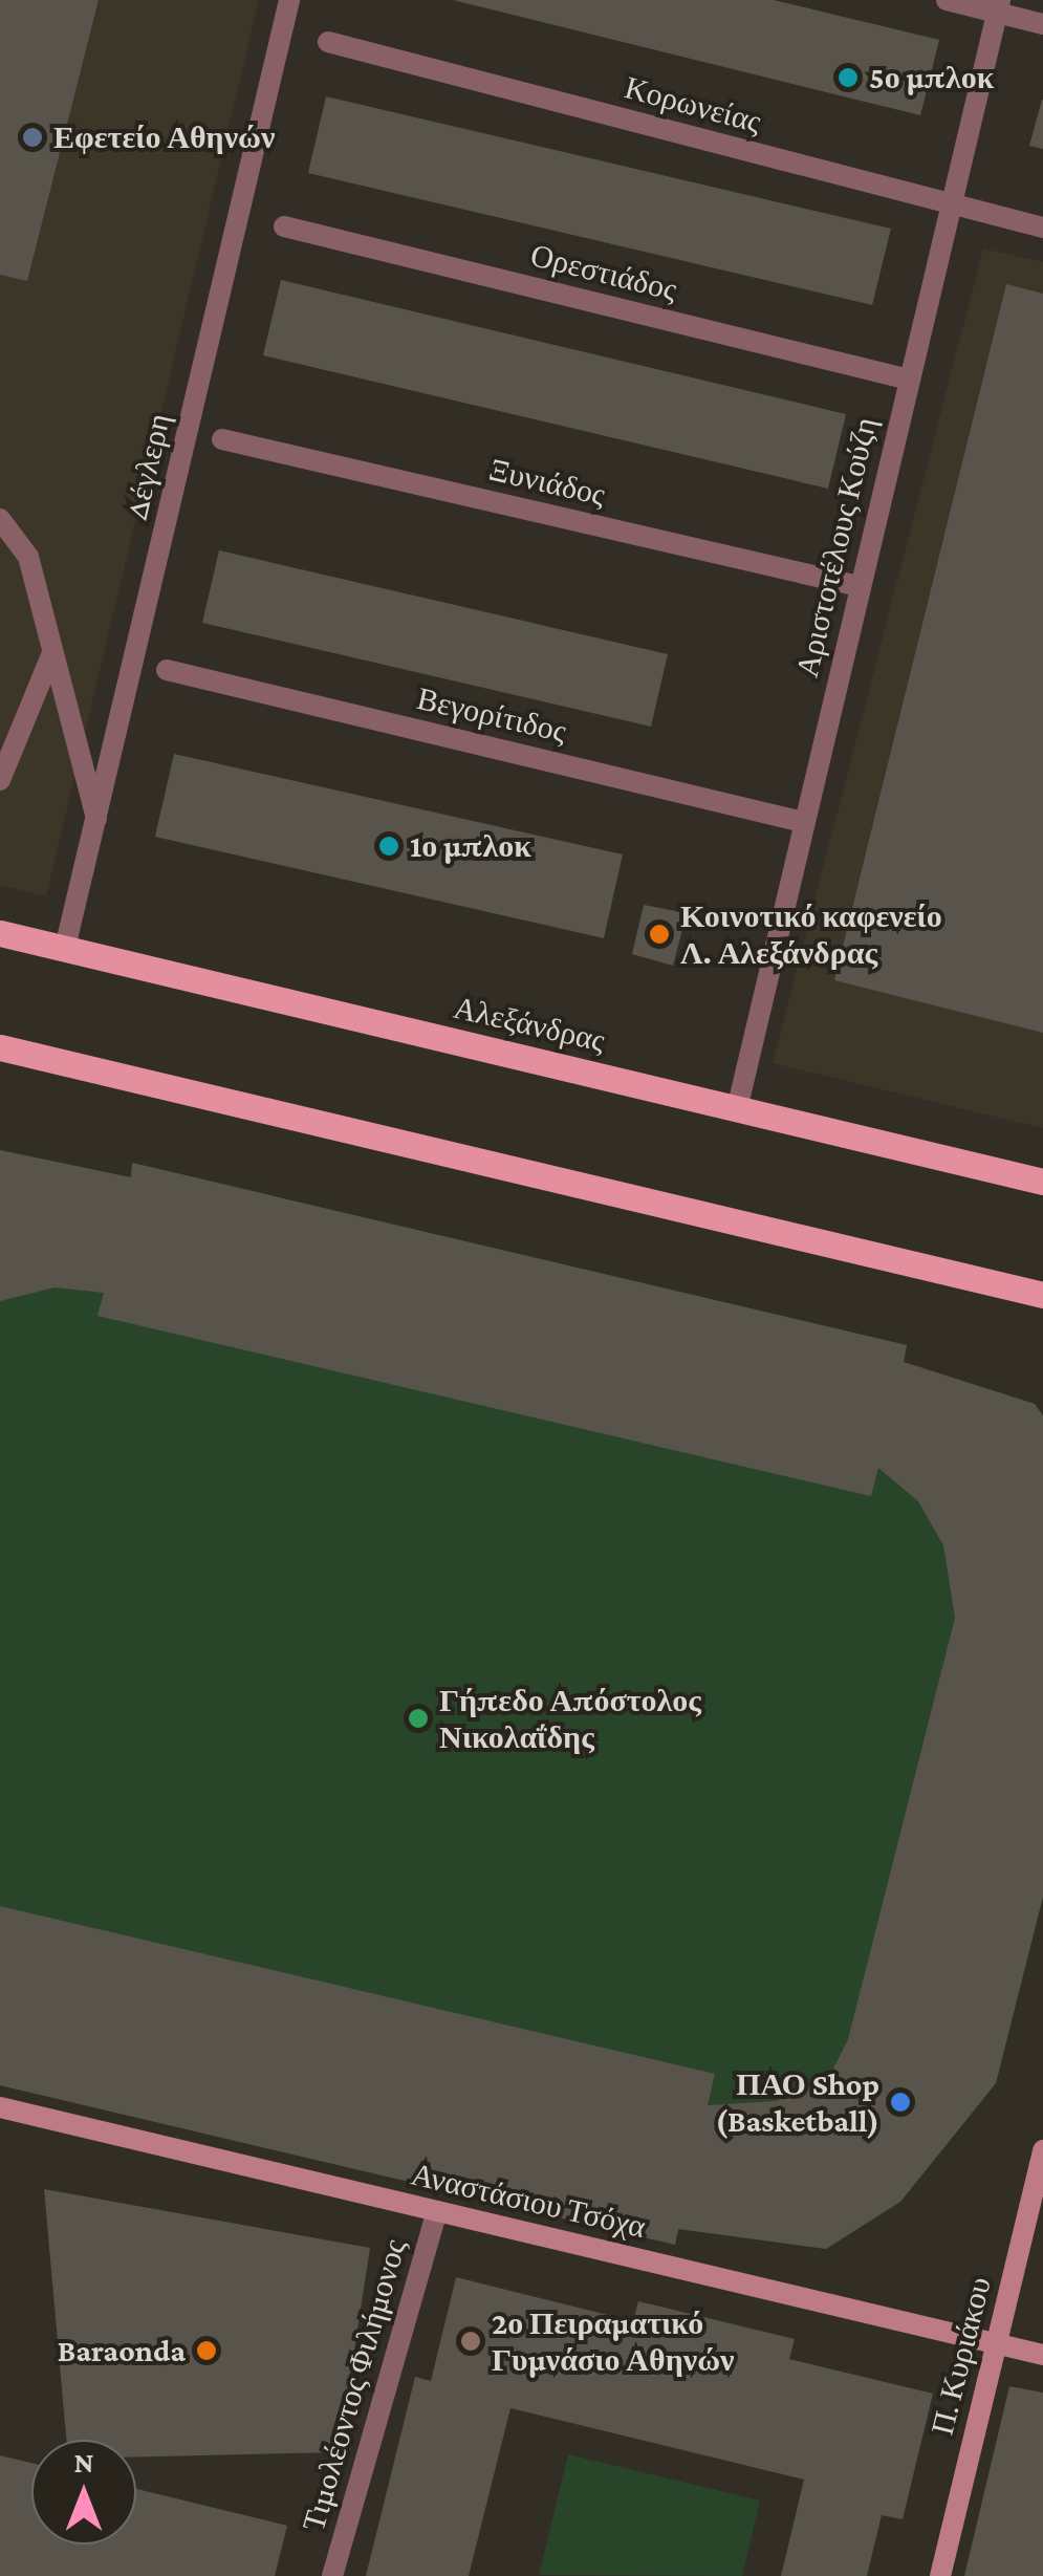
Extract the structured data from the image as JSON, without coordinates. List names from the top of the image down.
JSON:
{
  "streets": {
    "main road": ["Αλεξάνδρας"],
    "street": [
      "Κορωνείας",
      "Ορεστιάδος",
      "Δέγλερη",
      "Ξυνιάδος",
      "Αριστοτέλους Κούζη",
      "Βεγορίτιδος",
      "Αναστάσιου Τσόχα",
      "Π. Κυριάκου",
      "Τιμoλέοντος Φιλήμονος"
    ]
  },
  "crossings": [
    ["Κορωνείας", "Αριστοτέλους Κούζη"],
    ["Ορεστιάδος", "Αριστοτέλους Κούζη"],
    ["Δέγλερη", "Αλεξάνδρας"],
    ["Ξυνιάδος", "Αριστοτέλους Κούζη"],
    ["Αριστοτέλους Κούζη", "Βεγορίτιδος"],
    ["Αριστοτέλους Κούζη", "Αλεξάνδρας"],
    ["Αναστάσιου Τσόχα", "Π. Κυριάκου"],
    ["Αναστάσιου Τσόχα", "Τιμoλέοντος Φιλήμονος"]
  ],
  "places": [
    "5ο μπλοκ",
    "Εφετείο Αθηνών",
    "1ο μπλοκ",
    "Κοινοτικό καφενείο Λ. Αλεξάνδρας",
    "Γήπεδο Απόστολος Νικολαΐδης",
    "ΠΑΟ Shop (Basketball)",
    "2ο Πειραματικό Γυμνάσιο Αθηνών",
    "Baraonda"
  ],
  "north": "top"
}
